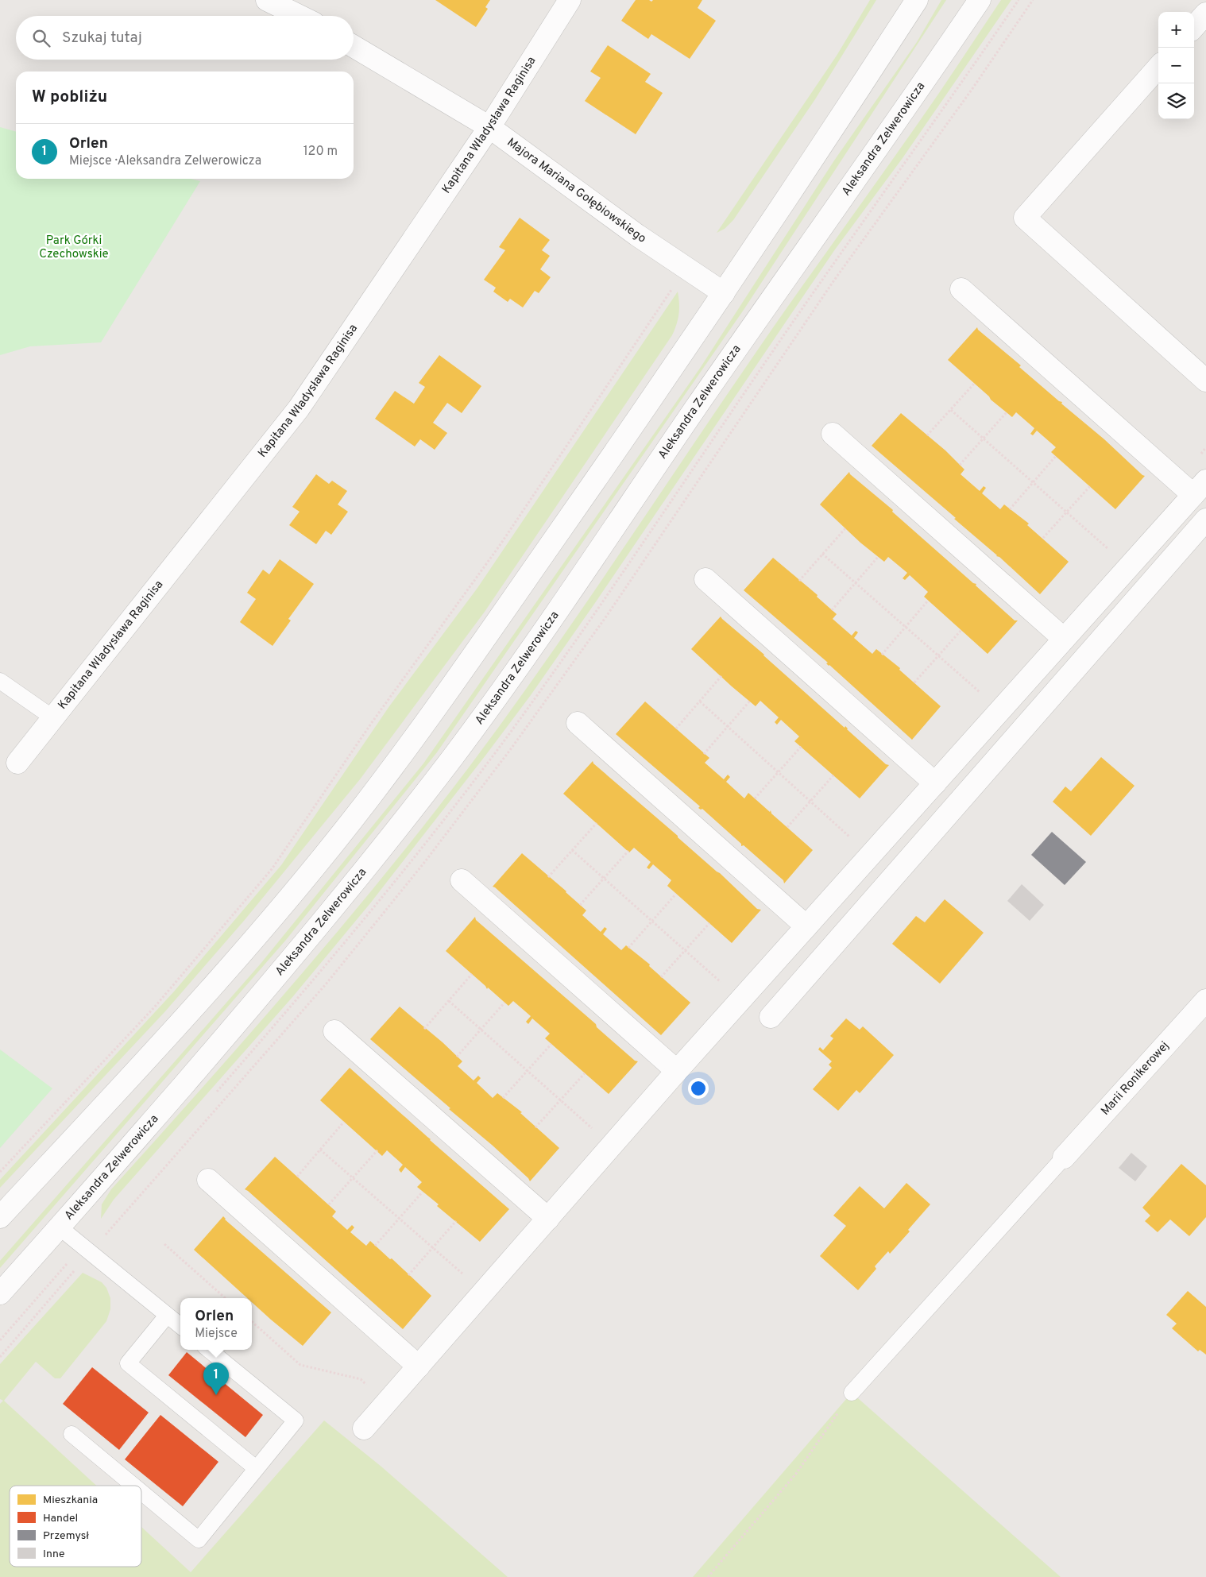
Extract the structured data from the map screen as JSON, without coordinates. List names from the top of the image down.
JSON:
{
  "streets": {
    "street": [
      "Kapitana Władysława Raginisa",
      "Aleksandra Zelwerowicza",
      "Majora Mariana Gołębiowskiego",
      "Marii Ronikerowej"
    ]
  },
  "crossings": [
    ["Kapitana Władysława Raginisa", "Majora Mariana Gołębiowskiego"]
  ],
  "parks": ["Park Górki Czechowskie"],
  "legend": [
    "Mieszkania",
    "Handel",
    "Przemysł",
    "Inne"
  ],
  "page": {
    "map_buttons": ["+", "−"],
    "search": "Szukaj tutaj",
    "heading": "W pobliżu",
    "list": [
      {
        "mark": "1",
        "name": "Orlen",
        "note": "Miejsce · Aleksandra Zelwerowicza",
        "value": "120 m"
      }
    ],
    "popup": ["Orlen", "Miejsce"],
    "pins": "1"
  }
}
